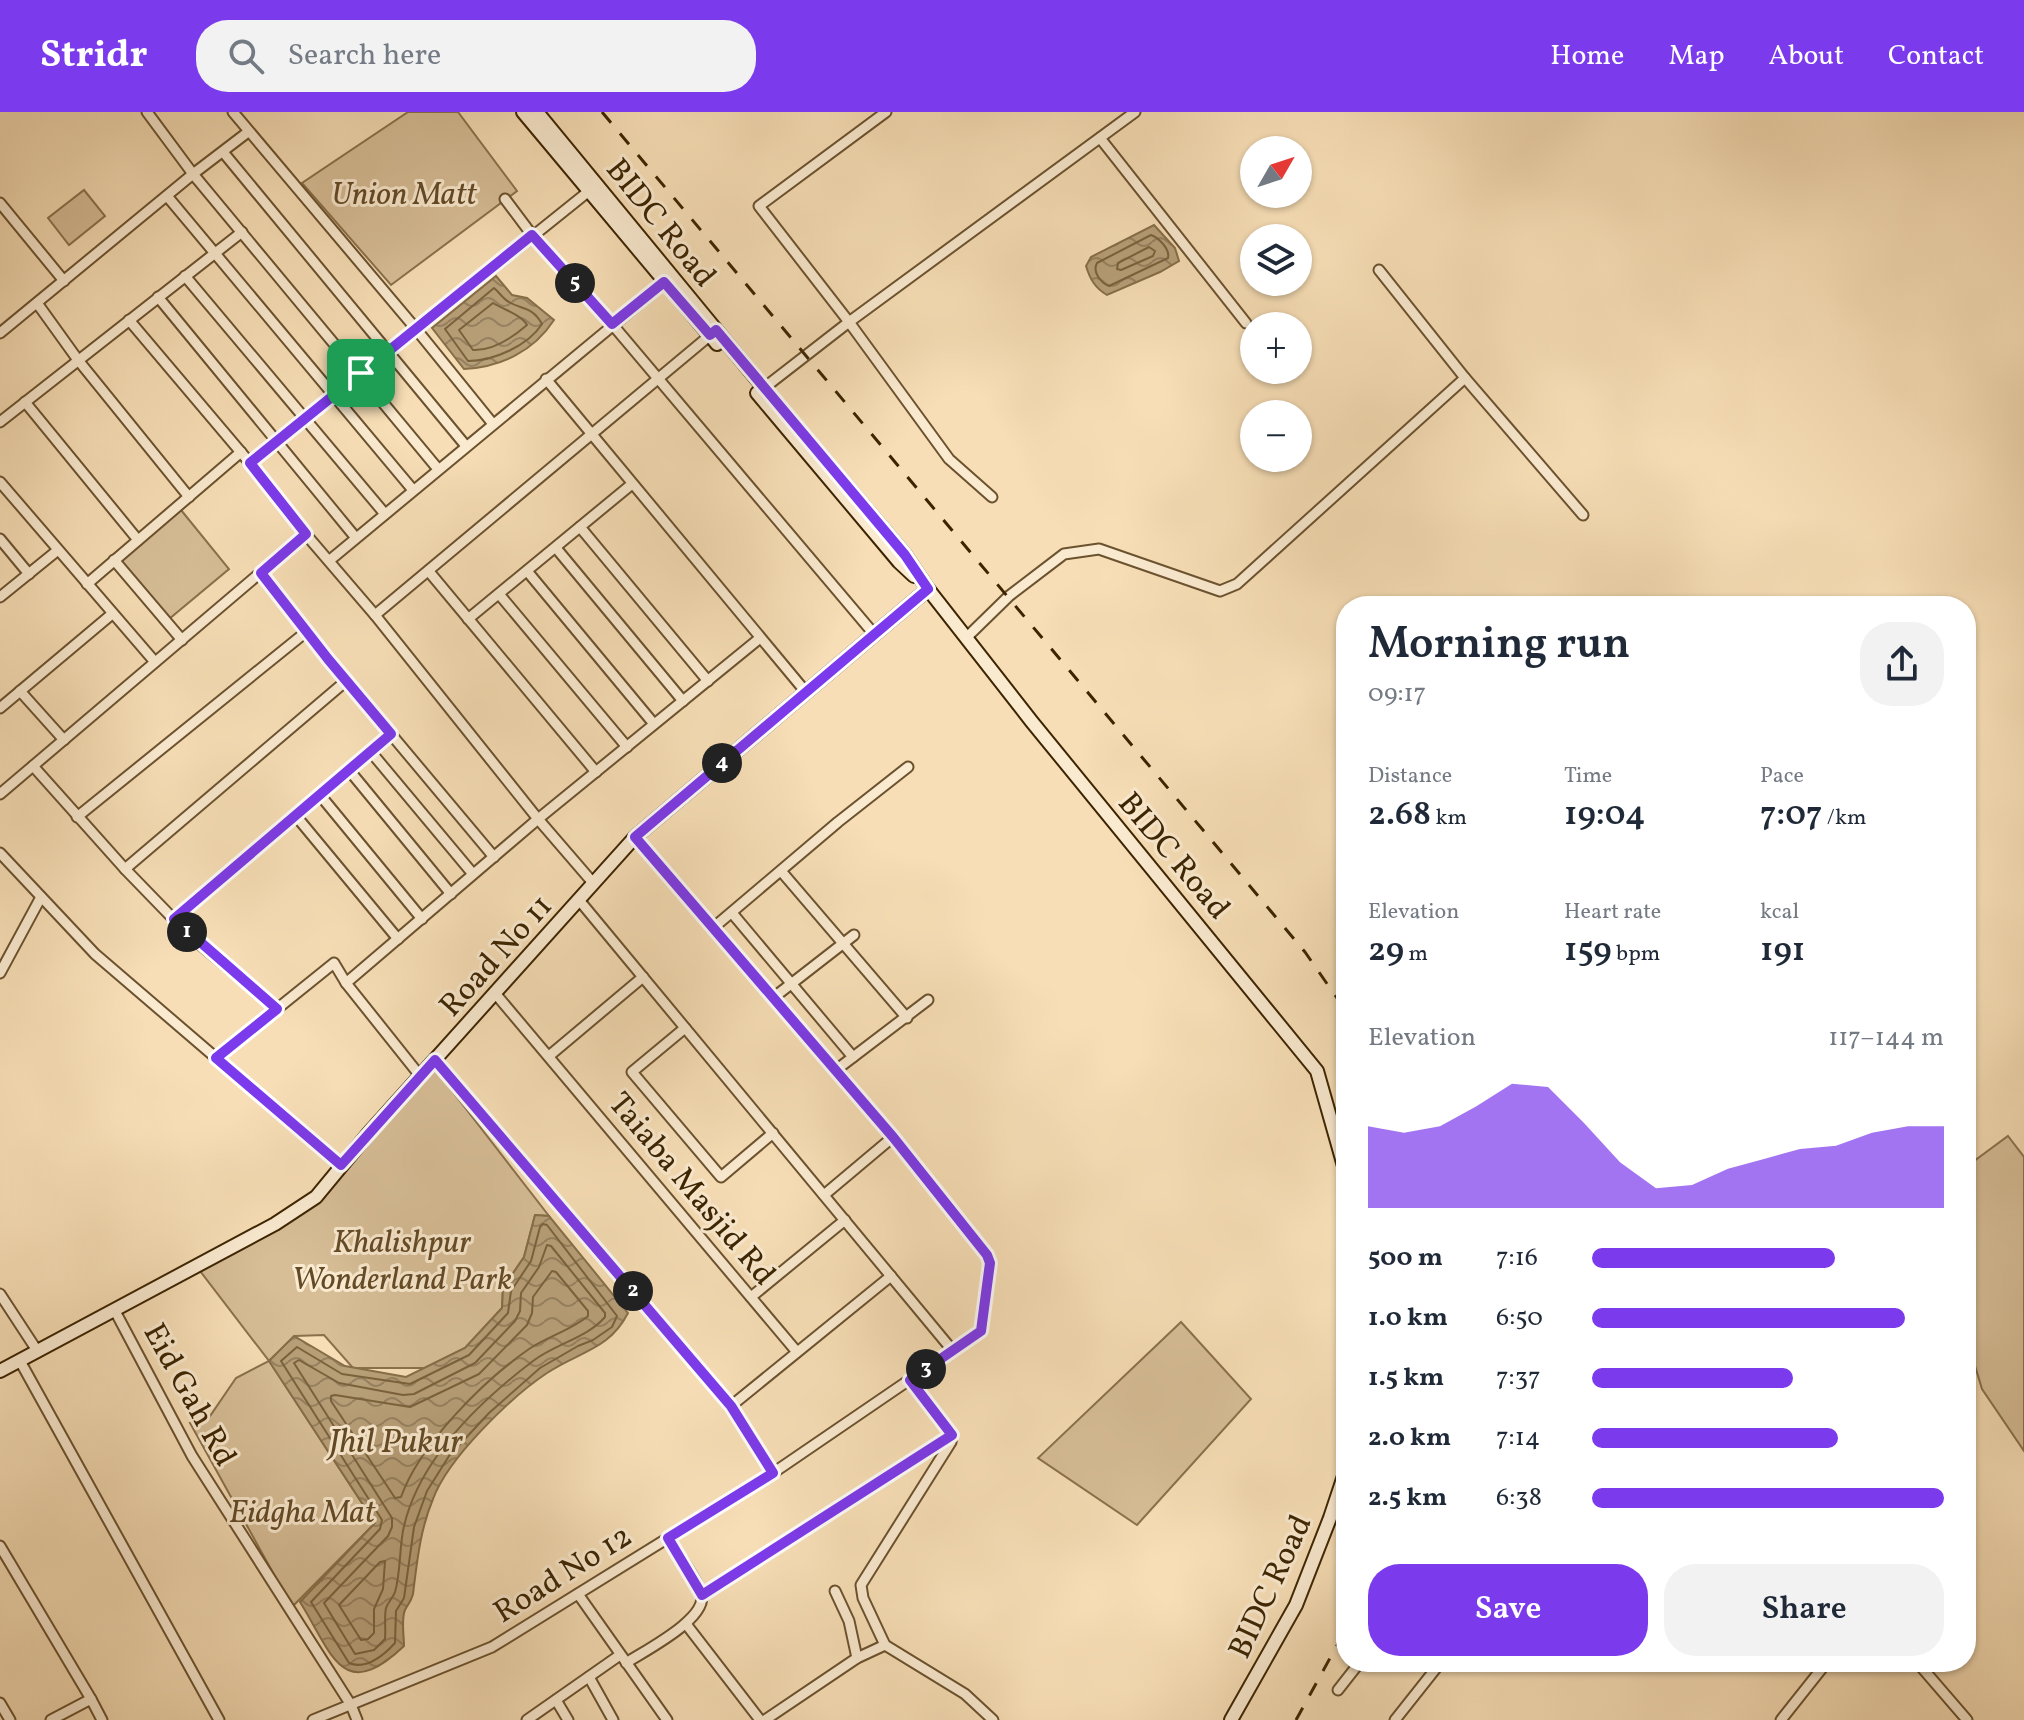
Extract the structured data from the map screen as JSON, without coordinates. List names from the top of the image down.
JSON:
{
  "streets": {
    "main road": ["BIDC Road", "Road No 11"],
    "street": ["Taiaba Masjid Rd", "Eid Gah Rd", "Road No 12"]
  },
  "crossings": [
    ["BIDC Road", "Road No 11"],
    ["Road No 11", "Taiaba Masjid Rd"],
    ["Road No 11", "Eid Gah Rd"],
    ["Road No 11", "Road No 12"],
    ["Eid Gah Rd", "Road No 12"]
  ],
  "water": ["Jhil Pukur"],
  "parks": ["Union Matt", "Khalishpur Wonderland Park", "Eidgha Mat"],
  "north": "top right",
  "page": {
    "header": "Stridr",
    "search": "Search here",
    "nav": [
      "Home",
      "Map",
      "About",
      "Contact"
    ],
    "map_buttons": ["+", "−"],
    "pins": [
      "5",
      "4",
      "1",
      "2",
      "3"
    ],
    "heading": ["Morning run", "09:17"],
    "stats": [
      ["Distance", "2.68 km"],
      ["Time", "19:04"],
      ["Pace", "7:07 /km"],
      ["Elevation", "29 m"],
      ["Heart rate", "159 bpm"],
      ["kcal", "191"]
    ],
    "chart": ["Elevation", "117–144 m"],
    "list": [
      {
        "name": "500 m",
        "note": "7:16"
      },
      {
        "name": "1.0 km",
        "note": "6:50"
      },
      {
        "name": "1.5 km",
        "note": "7:37"
      },
      {
        "name": "2.0 km",
        "note": "7:14"
      },
      {
        "name": "2.5 km",
        "note": "6:38"
      }
    ],
    "buttons": ["Save", "Share"]
  }
}
